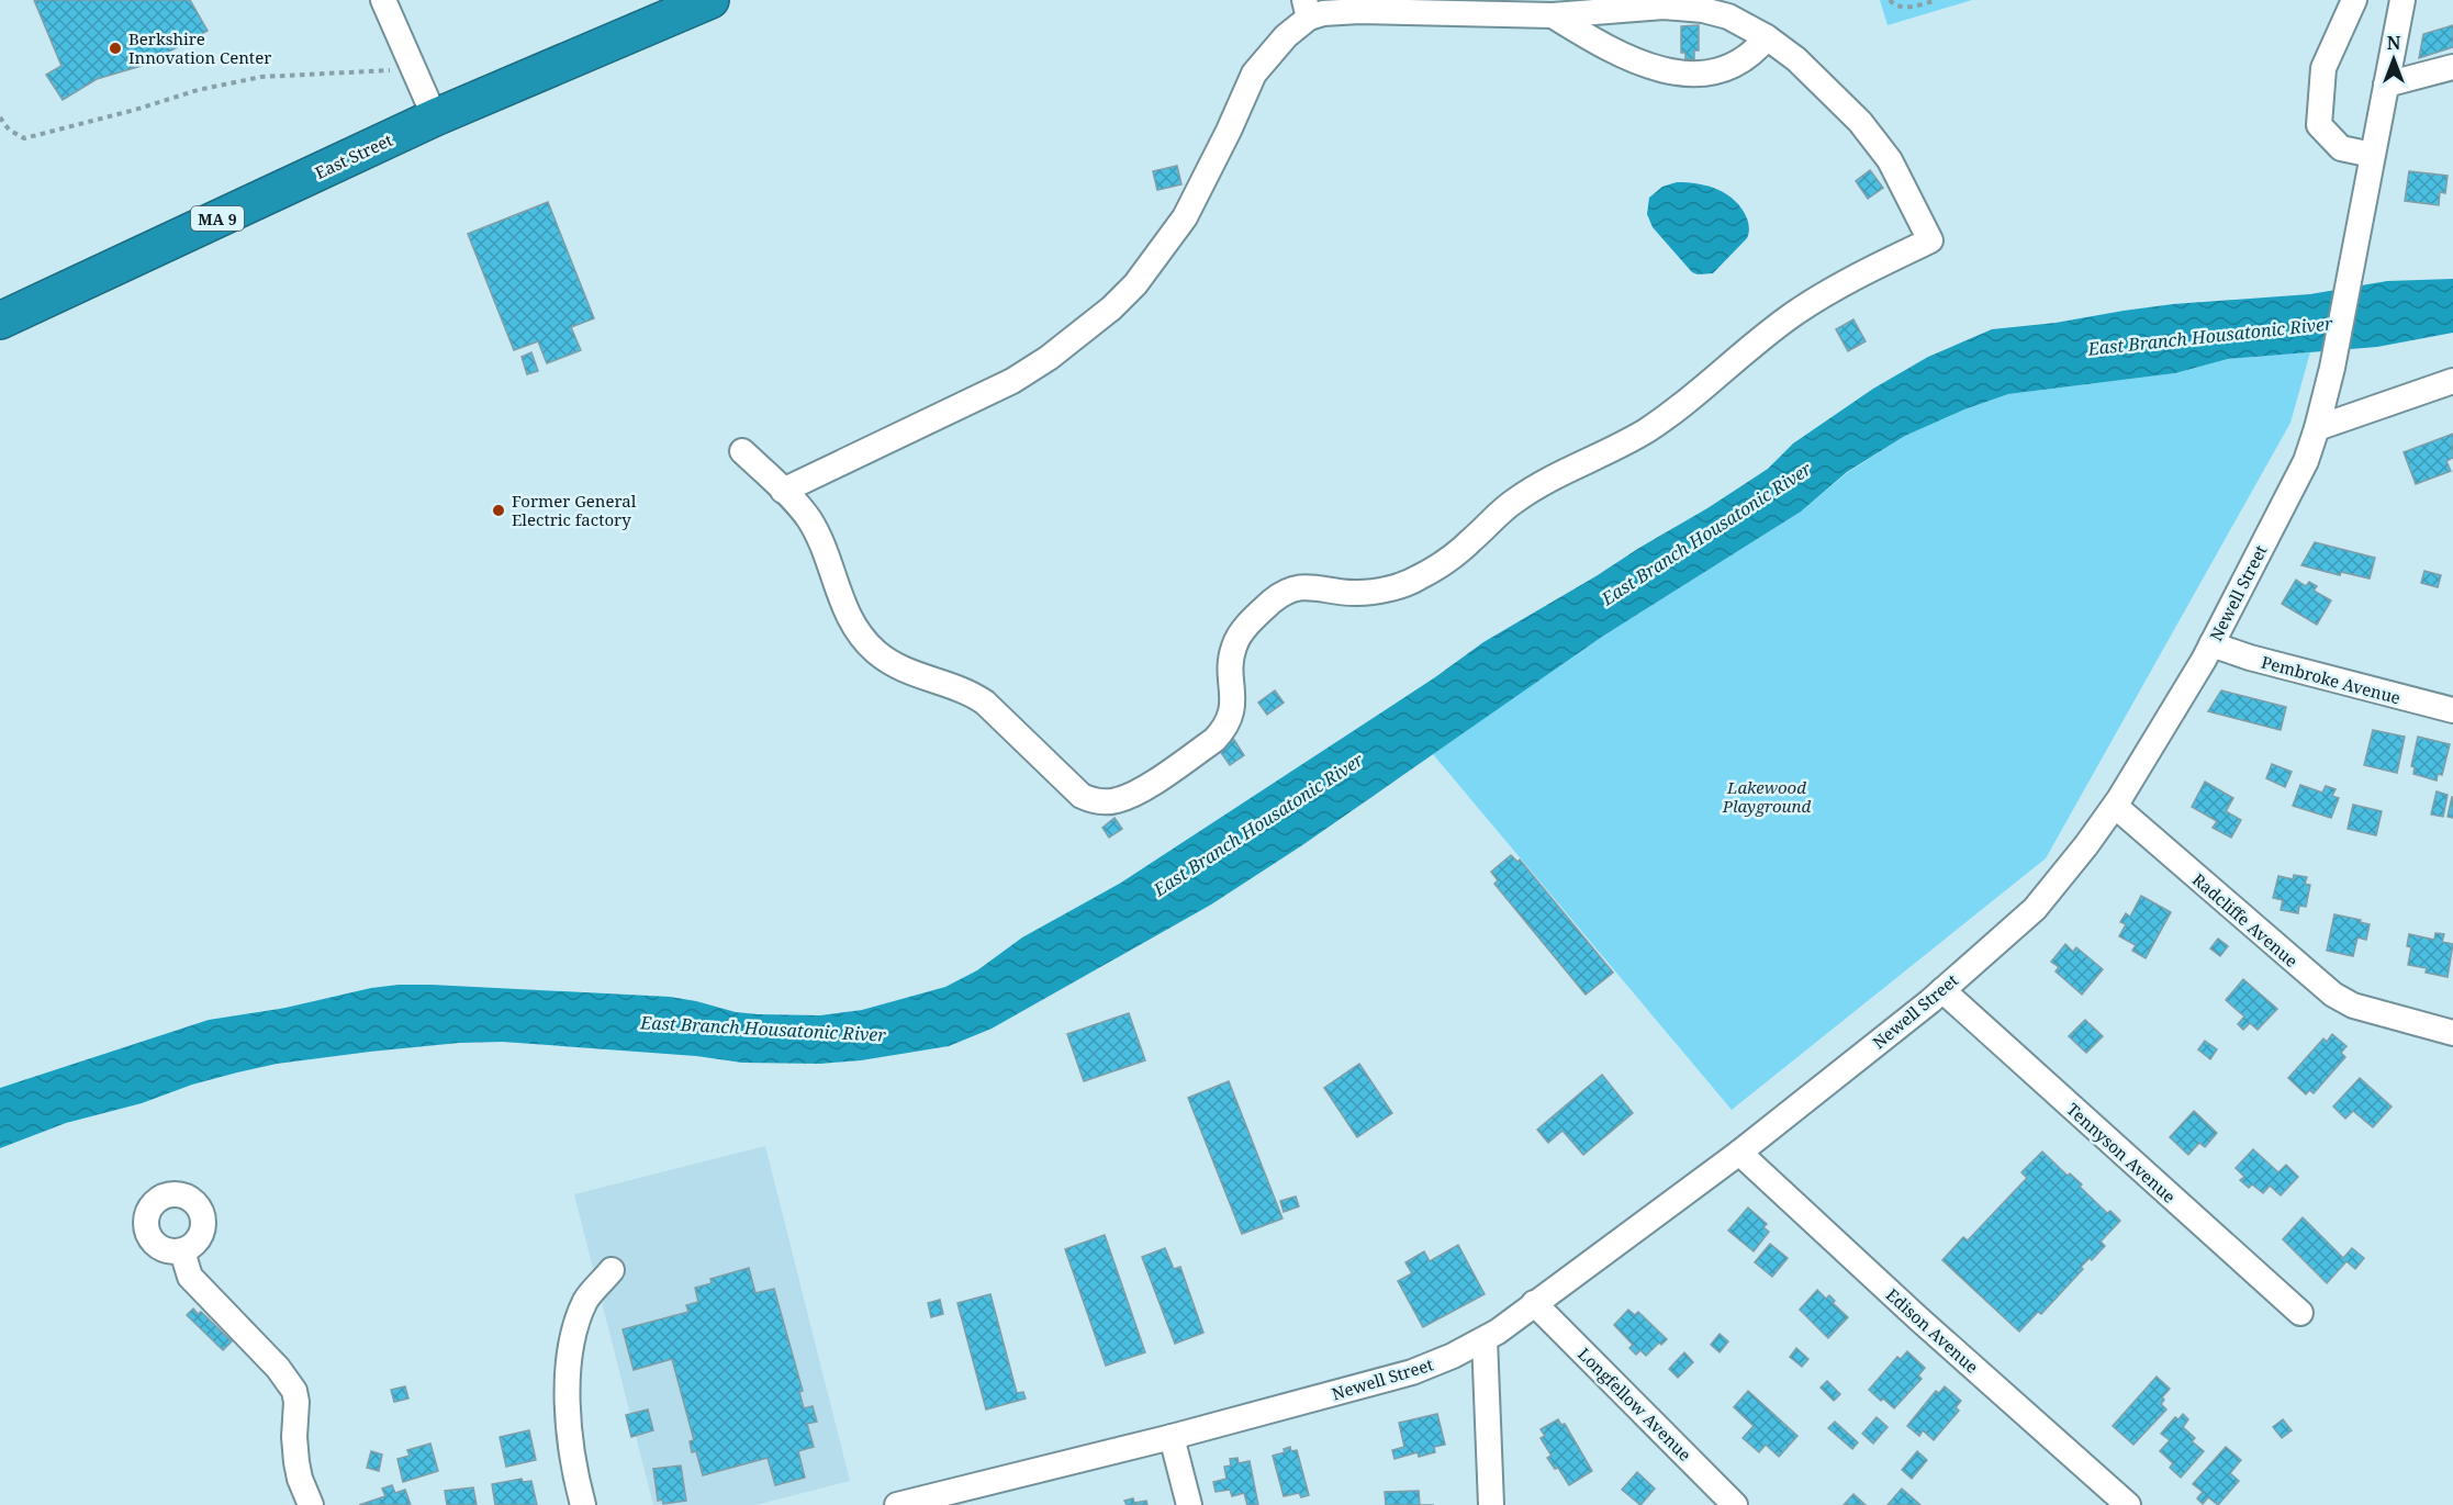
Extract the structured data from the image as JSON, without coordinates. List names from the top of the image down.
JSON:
{
  "streets": {
    "highway": ["East Street", "MA 9"],
    "street": [
      "Newell Street",
      "Pembroke Avenue",
      "Radcliffe Avenue",
      "Tennyson Avenue",
      "Edison Avenue",
      "Longfellow Avenue"
    ]
  },
  "crossings": [
    ["Newell Street", "Pembroke Avenue"],
    ["Newell Street", "Radcliffe Avenue"],
    ["Newell Street", "Tennyson Avenue"],
    ["Newell Street", "Edison Avenue"],
    ["Newell Street", "Longfellow Avenue"]
  ],
  "water": ["East Branch Housatonic River"],
  "parks": ["Lakewood Playground"],
  "places": ["Berkshire Innovation Center", "Former General Electric factory"],
  "north": "top"
}
